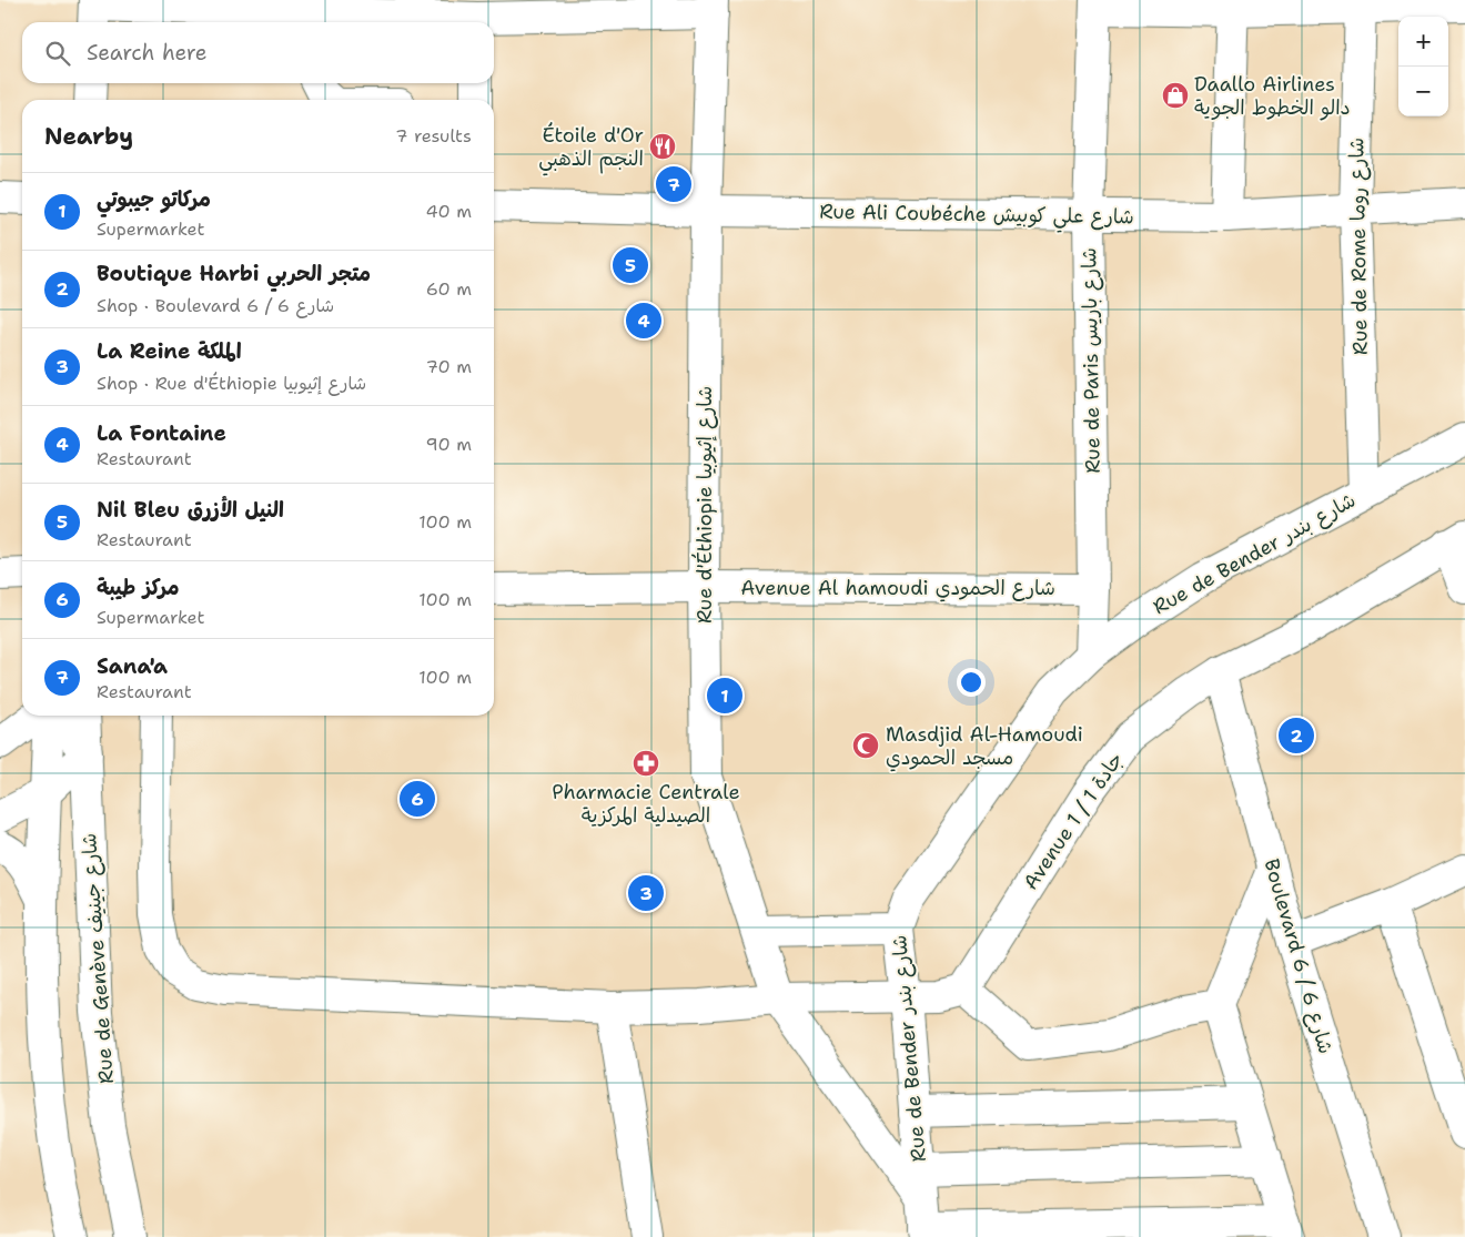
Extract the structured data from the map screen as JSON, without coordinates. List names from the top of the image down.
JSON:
{
  "streets": {
    "street": [
      "Rue Ali Coubéche شارع علي كوبيش",
      "Rue de Rome شارع روما",
      "Rue de Paris شارع باريس",
      "Rue d'Éthiopie شارع إثيوبيا",
      "Rue de Bender شارع بندر",
      "Avenue Al hamoudi شارع الحمودي",
      "Avenue 1 / جادة 1",
      "Boulevard 6 / شارع 6",
      "Rue de Genève شارع جينيف"
    ]
  },
  "crossings": [
    ["Rue Ali Coubéche شارع علي كوبيش", "Rue de Rome شارع روما"],
    ["Rue Ali Coubéche شارع علي كوبيش", "Rue de Paris شارع باريس"],
    ["Rue Ali Coubéche شارع علي كوبيش", "Rue d'Éthiopie شارع إثيوبيا"],
    ["Rue de Rome شارع روما", "Rue de Bender شارع بندر"],
    ["Rue de Paris شارع باريس", "Rue de Bender شارع بندر"],
    ["Rue de Paris شارع باريس", "Avenue Al hamoudi شارع الحمودي"],
    ["Rue d'Éthiopie شارع إثيوبيا", "Rue de Bender شارع بندر"],
    ["Rue d'Éthiopie شارع إثيوبيا", "Avenue Al hamoudi شارع الحمودي"],
    ["Avenue 1 / جادة 1", "Boulevard 6 / شارع 6"]
  ],
  "places": {
    "shop": ["Daallo Airlines دالو الخطوط الجوية"],
    "restaurant": ["Étoile d'Or النجم الذهبي"],
    "mosque": ["Masdjid Al-Hamoudi مسجد الحمودي"],
    "pharmacy": ["Pharmacie Centrale الصيدلية المركزية"]
  },
  "page": {
    "map_buttons": ["+", "−"],
    "search": "Search here",
    "heading": ["Nearby", "7 results"],
    "pins": [
      "7",
      "5",
      "4",
      "1",
      "2",
      "6",
      "3"
    ],
    "list": [
      {
        "mark": "1",
        "name": "مركاتو جيبوتي",
        "note": "Supermarket",
        "value": "40 m"
      },
      {
        "mark": "2",
        "name": "Boutique Harbi متجر الحربي",
        "note": "Shop · Boulevard 6 / شارع 6",
        "value": "60 m"
      },
      {
        "mark": "3",
        "name": "La Reine الملكة",
        "note": "Shop · Rue d'Éthiopie شارع إثيوبيا",
        "value": "70 m"
      },
      {
        "mark": "4",
        "name": "La Fontaine",
        "note": "Restaurant",
        "value": "90 m"
      },
      {
        "mark": "5",
        "name": "Nil Bleu النيل الأزرق",
        "note": "Restaurant",
        "value": "100 m"
      },
      {
        "mark": "6",
        "name": "مركز طيبة",
        "note": "Supermarket",
        "value": "100 m"
      },
      {
        "mark": "7",
        "name": "Sana'a",
        "note": "Restaurant",
        "value": "100 m"
      }
    ]
  }
}
